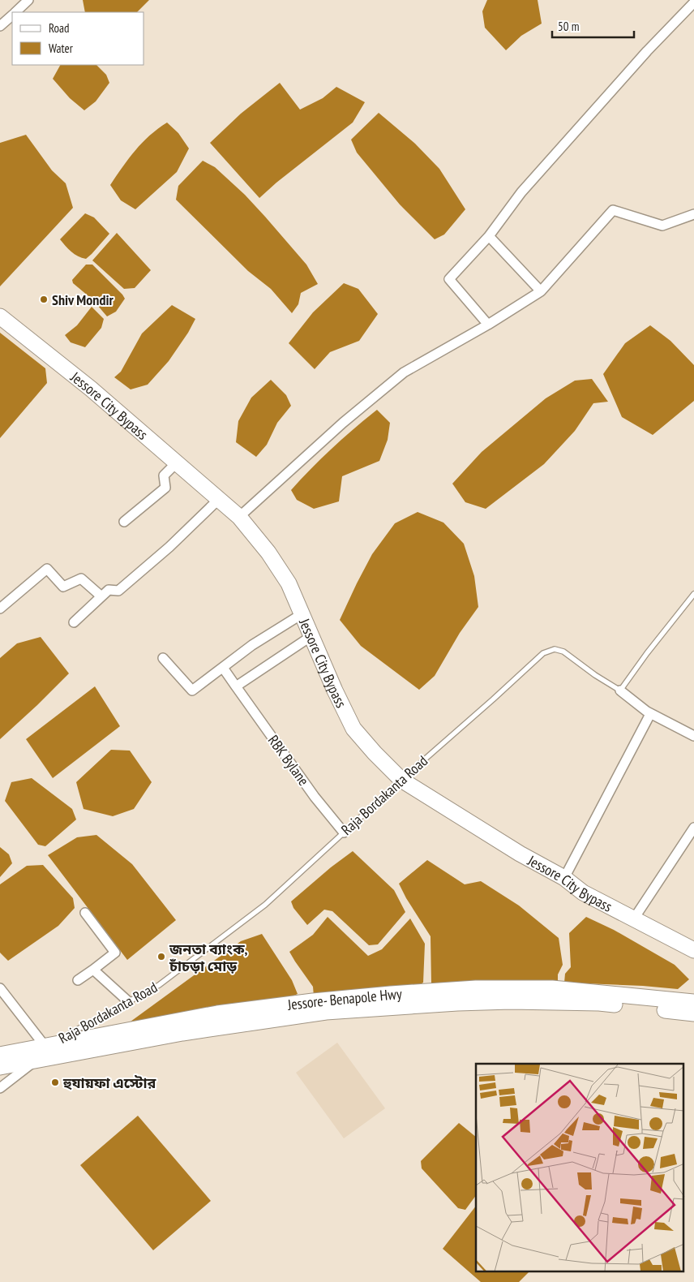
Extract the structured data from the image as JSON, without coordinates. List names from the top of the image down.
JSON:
{
  "streets": {
    "highway": ["Jessore City Bypass", "Jessore- Benapole Hwy"],
    "street": ["RBK Bylane"],
    "lane": ["Raja Bordakanta Road"]
  },
  "crossings": [
    ["Jessore City Bypass", "Raja Bordakanta Road"],
    ["RBK Bylane", "Raja Bordakanta Road"],
    ["Raja Bordakanta Road", "Jessore- Benapole Hwy"]
  ],
  "places": ["Shiv Mondir", "জনতা ব্যাংক, চাঁচড়া মোড়", "হুযায়ফা এস্টোর"],
  "legend": ["Road", "Water"],
  "scale_bar": "50 m"
}
